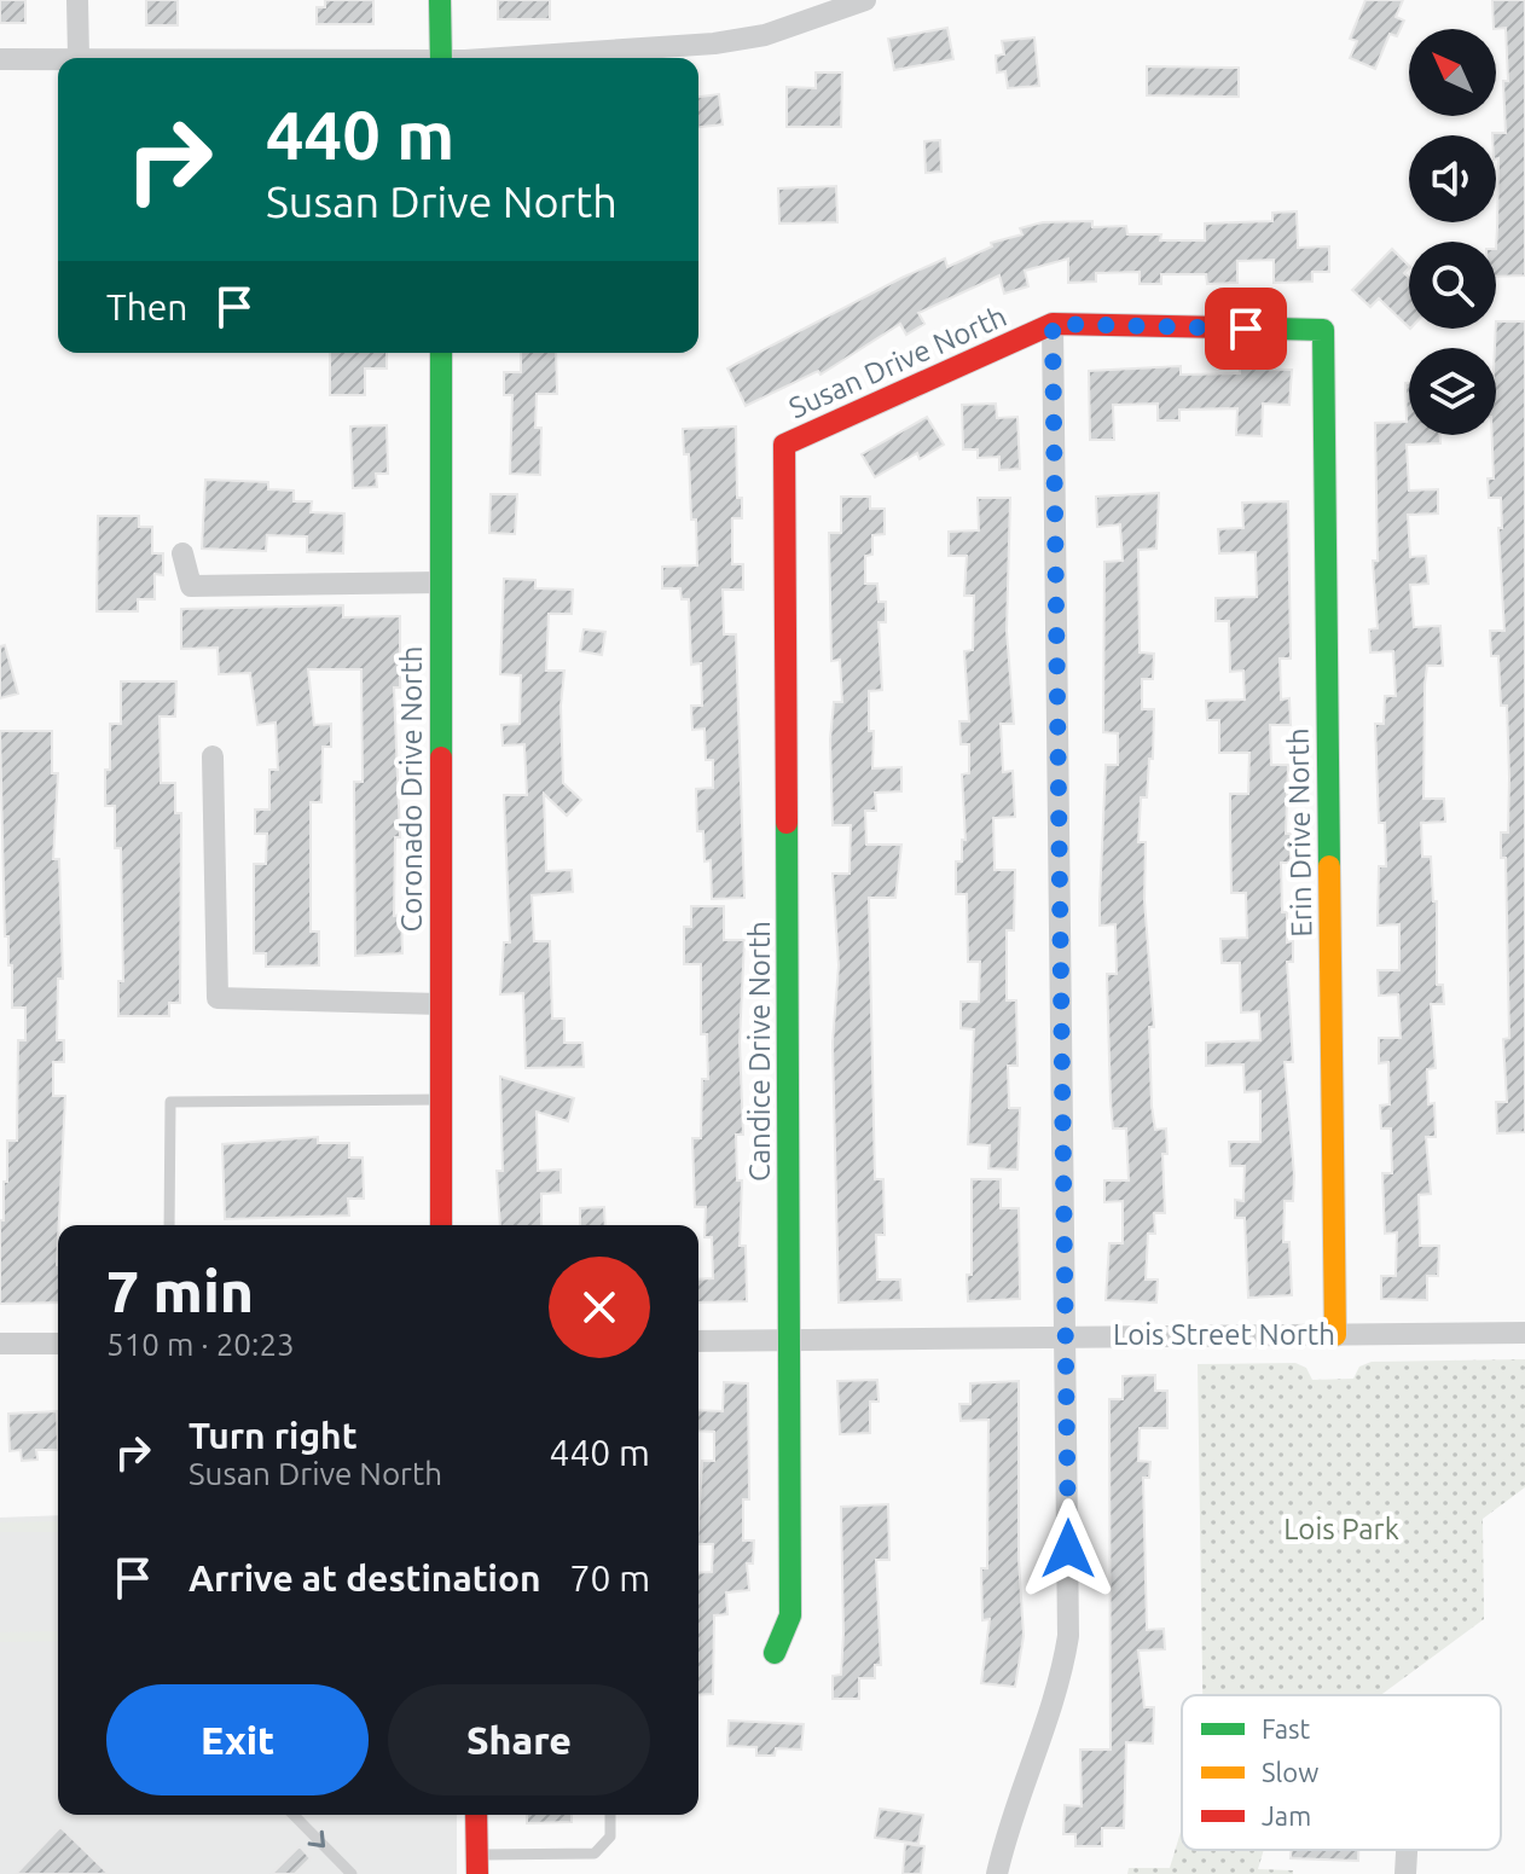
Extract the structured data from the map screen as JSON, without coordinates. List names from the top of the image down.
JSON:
{
  "streets": {
    "street": [
      "Susan Drive North",
      "Coronado Drive North",
      "Erin Drive North",
      "Candice Drive North",
      "Lois Street North"
    ]
  },
  "crossings": [
    ["Susan Drive North", "Erin Drive North"],
    ["Susan Drive North", "Candice Drive North"],
    ["Erin Drive North", "Lois Street North"],
    ["Candice Drive North", "Lois Street North"]
  ],
  "parks": ["Lois Park"],
  "legend": ["Fast", "Slow", "Jam"],
  "north": "top left",
  "page": {
    "turn": ["440 m", "Susan Drive North"],
    "then": "Then",
    "heading": ["7 min", "510 m · 20:23"],
    "list": [
      {
        "name": "Turn right",
        "note": "Susan Drive North",
        "value": "440 m"
      },
      {
        "name": "Arrive at destination",
        "value": "70 m"
      }
    ],
    "buttons": ["Exit", "Share"]
  }
}
